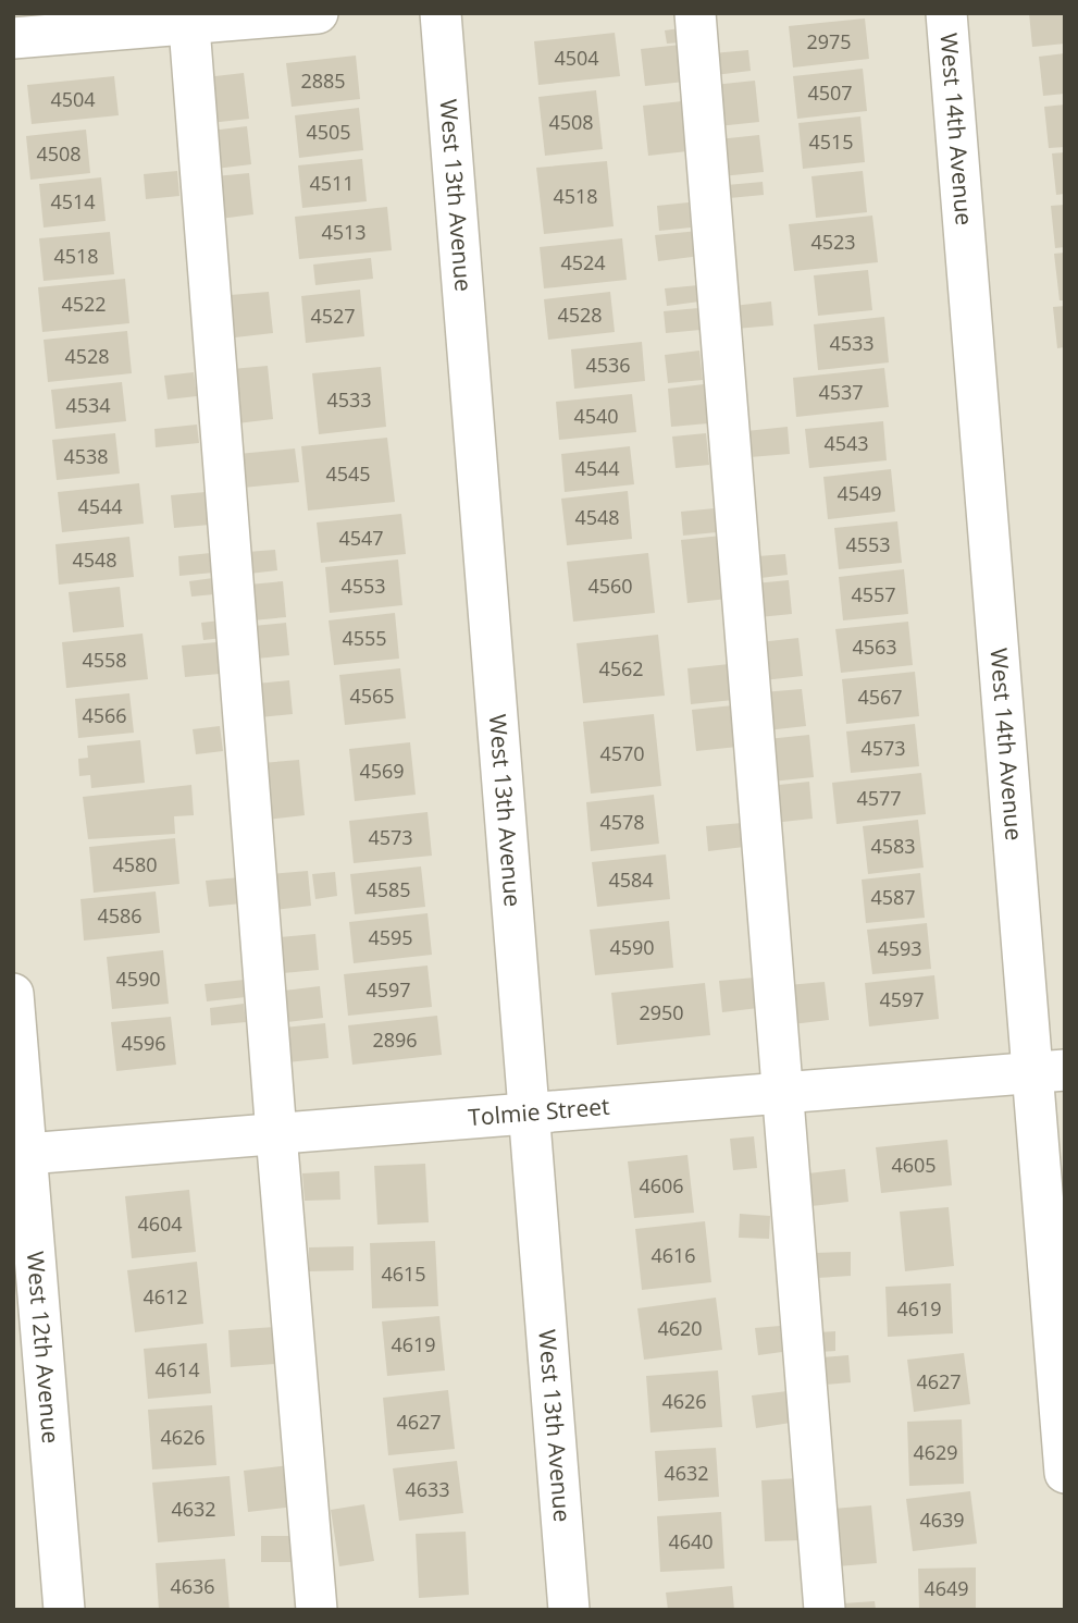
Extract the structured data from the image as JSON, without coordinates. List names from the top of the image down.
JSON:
{
  "streets": {
    "street": [
      "West 14th Avenue",
      "West 13th Avenue",
      "Tolmie Street",
      "West 12th Avenue"
    ]
  },
  "crossings": [
    ["West 14th Avenue", "Tolmie Street"],
    ["West 13th Avenue", "Tolmie Street"],
    ["Tolmie Street", "West 12th Avenue"]
  ],
  "house_numbers": [
    "2975",
    "4504",
    "2885",
    "4507",
    "4504",
    "4508",
    "4505",
    "4515",
    "4508",
    "4511",
    "4518",
    "4514",
    "4513",
    "4523",
    "4518",
    "4524",
    "4522",
    "4528",
    "4527",
    "4533",
    "4528",
    "4536",
    "4537",
    "4533",
    "4534",
    "4540",
    "4543",
    "4538",
    "4544",
    "4545",
    "4549",
    "4544",
    "4548",
    "4547",
    "4553",
    "4548",
    "4553",
    "4560",
    "4557",
    "4555",
    "4563",
    "4558",
    "4562",
    "4565",
    "4567",
    "4566",
    "4573",
    "4570",
    "4569",
    "4577",
    "4578",
    "4573",
    "4583",
    "4580",
    "4584",
    "4585",
    "4587",
    "4586",
    "4595",
    "4590",
    "4593",
    "4590",
    "4597",
    "4597",
    "2950",
    "2896",
    "4596",
    "4605",
    "4606",
    "4604",
    "4616",
    "4615",
    "4612",
    "4619",
    "4620",
    "4619",
    "4614",
    "4627",
    "4626",
    "4627",
    "4626",
    "4629",
    "4632",
    "4633",
    "4632",
    "4639",
    "4640",
    "4636",
    "4649"
  ]
}
